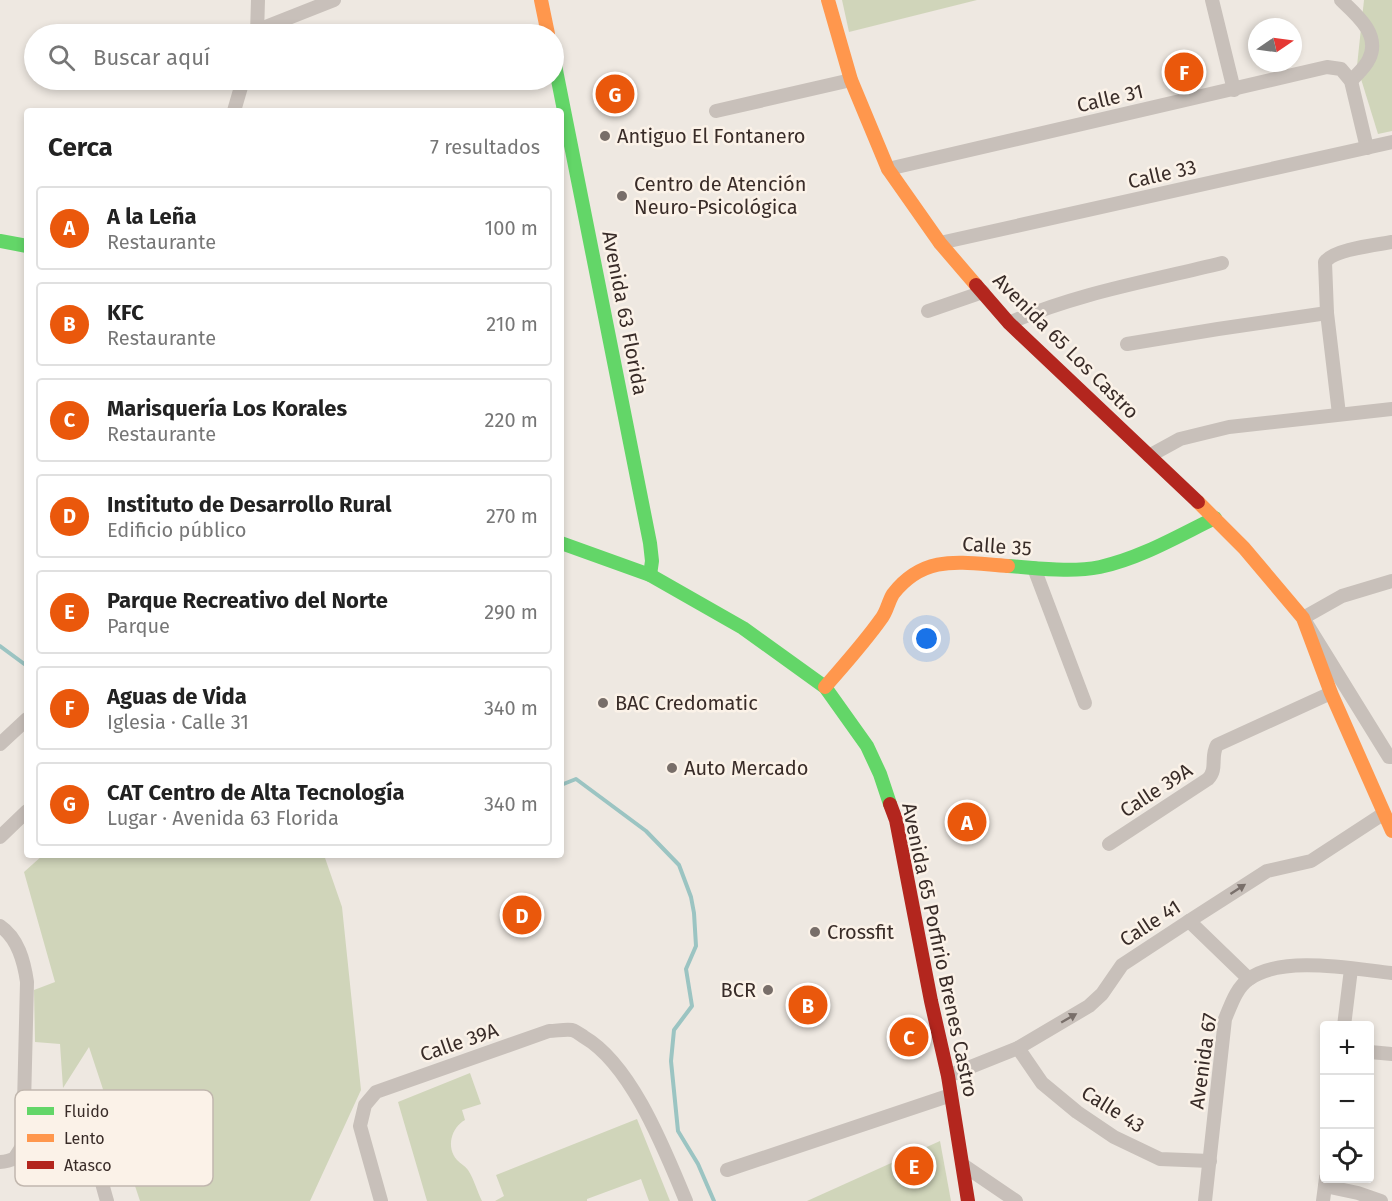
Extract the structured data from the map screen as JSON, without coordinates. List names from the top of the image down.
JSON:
{
  "streets": {
    "main road": [
      "Avenida 63 Florida",
      "Avenida 65 Los Castro",
      "Calle 35",
      "Avenida 65 Porfirio Brenes Castro"
    ],
    "street": [
      "Calle 31",
      "Calle 33",
      "Calle 39A",
      "Calle 41",
      "Avenida 67",
      "Calle 43"
    ]
  },
  "crossings": [
    ["Calle 31", "Avenida 65 Los Castro"],
    ["Calle 33", "Avenida 65 Los Castro"],
    ["Avenida 63 Florida", "Avenida 65 Porfirio Brenes Castro"],
    ["Avenida 65 Los Castro", "Calle 35"],
    ["Calle 35", "Avenida 65 Porfirio Brenes Castro"],
    ["Calle 41", "Avenida 65 Porfirio Brenes Castro"],
    ["Calle 41", "Calle 43"],
    ["Avenida 67", "Calle 43"]
  ],
  "one_way": ["Calle 41"],
  "places": [
    "Antiguo El Fontanero",
    "Centro de Atención Neuro-Psicológica",
    "BAC Credomatic",
    "Auto Mercado",
    "Crossfit",
    "BCR"
  ],
  "legend": ["Fluido", "Lento", "Atasco"],
  "north": "right",
  "page": {
    "search": "Buscar aquí",
    "pins": [
      "F",
      "G",
      "A",
      "D",
      "B",
      "C",
      "E"
    ],
    "heading": ["Cerca", "7 resultados"],
    "list": [
      {
        "mark": "A",
        "name": "A la Leña",
        "note": "Restaurante",
        "value": "100 m"
      },
      {
        "mark": "B",
        "name": "KFC",
        "note": "Restaurante",
        "value": "210 m"
      },
      {
        "mark": "C",
        "name": "Marisquería Los Korales",
        "note": "Restaurante",
        "value": "220 m"
      },
      {
        "mark": "D",
        "name": "Instituto de Desarrollo Rural",
        "note": "Edificio público",
        "value": "270 m"
      },
      {
        "mark": "E",
        "name": "Parque Recreativo del Norte",
        "note": "Parque",
        "value": "290 m"
      },
      {
        "mark": "F",
        "name": "Aguas de Vida",
        "note": "Iglesia · Calle 31",
        "value": "340 m"
      },
      {
        "mark": "G",
        "name": "CAT Centro de Alta Tecnología",
        "note": "Lugar · Avenida 63 Florida",
        "value": "340 m"
      }
    ],
    "map_buttons": ["+", "−"]
  }
}
